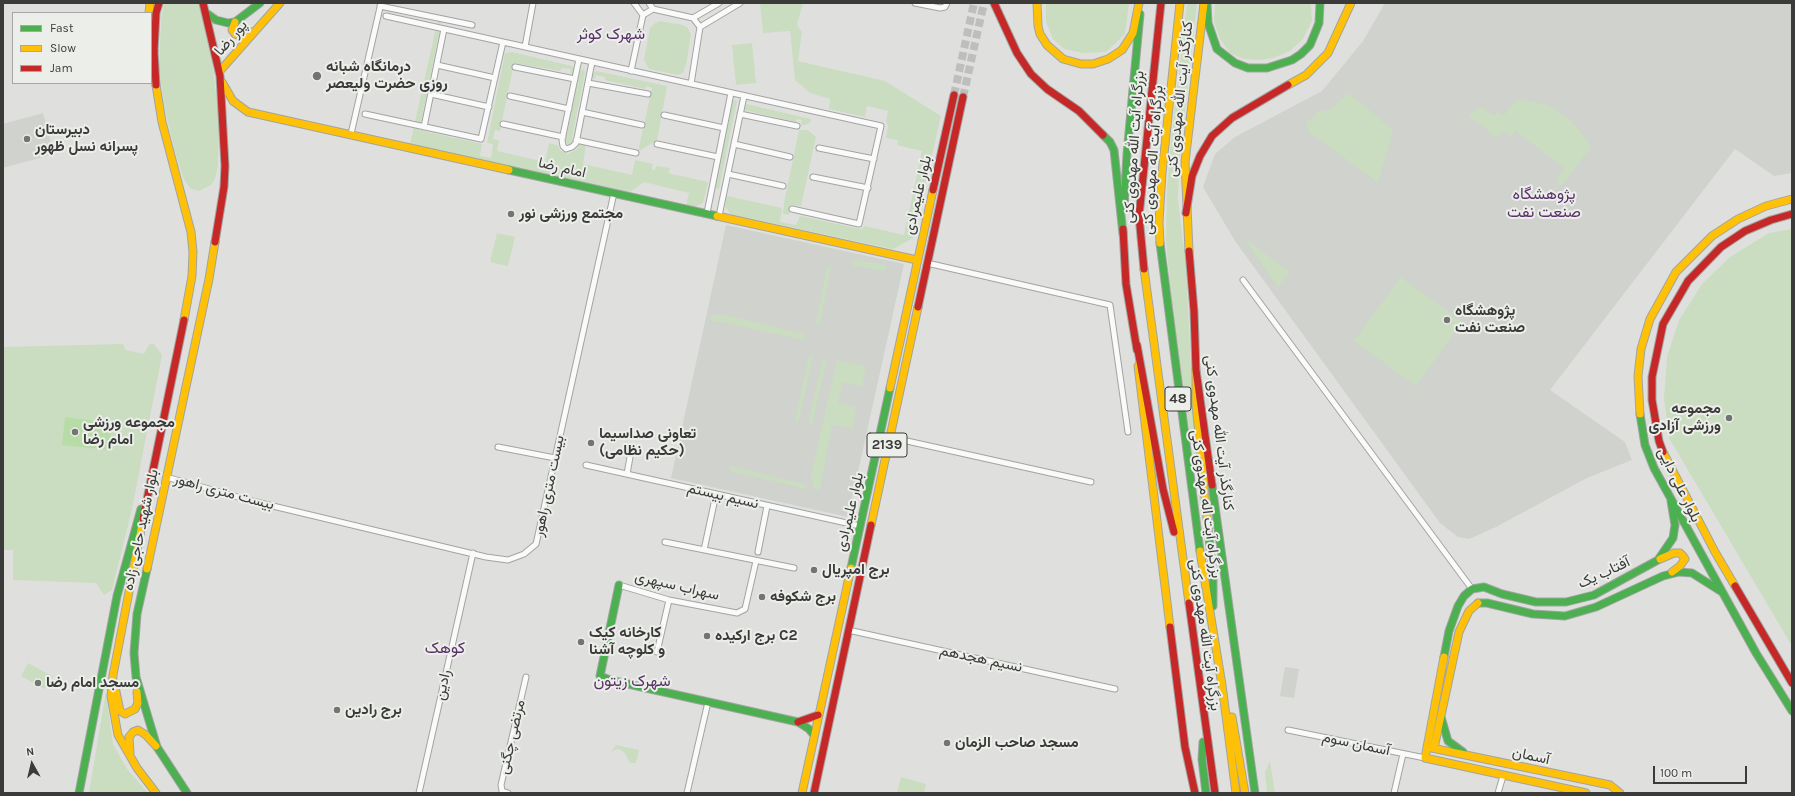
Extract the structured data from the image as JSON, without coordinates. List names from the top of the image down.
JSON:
{
  "streets": {
    "main road": [
      "پور رضا",
      "کنارگذر آیت الله مهدوی کنی",
      "بزرگراه آیت الله مهدوی کنی",
      "بزرگراه آیت اله مهدوی کنی",
      "امام رضا",
      "بلوار علیمرادی",
      "48",
      "2139",
      "بلوار علی دایی",
      "بلوار شهید حاجی زاده",
      "آفتاب یک",
      "سهراب سپهری",
      "آسمان"
    ],
    "street": [
      "بیست متری راهور",
      "نسیم بیستم",
      "نسیم هجدهم",
      "رادین",
      "مرتضی چگنی",
      "آسمان سوم"
    ]
  },
  "crossings": [
    ["پور رضا", "امام رضا"],
    ["پور رضا", "بلوار شهید حاجی زاده"],
    ["امام رضا", "بلوار علیمرادی"],
    ["امام رضا", "بیست متری راهور"],
    ["امام رضا", "بلوار شهید حاجی زاده"],
    ["بلوار علیمرادی", "نسیم بیستم"],
    ["بلوار علیمرادی", "سهراب سپهری"],
    ["بلوار علیمرادی", "نسیم هجدهم"],
    ["بلوار علی دایی", "آفتاب یک"],
    ["بیست متری راهور", "بلوار شهید حاجی زاده"],
    ["بیست متری راهور", "رادین"],
    ["آسمان سوم", "آسمان"]
  ],
  "districts": [
    "شهرک کوثر",
    "پژوهشگاه صنعت نفت",
    "کوهک",
    "شهرک زیتون"
  ],
  "places": [
    "درمانگاه شبانه روزی حضرت ولیعصر",
    "دبیرستان پسرانه نسل ظهور",
    "مجتمع ورزشی نور",
    "پژوهشگاه صنعت نفت",
    "مجموعه ورزشی آزادی",
    "مجموعه ورزشی امام رضا",
    "تعاونی صداسیما (حکیم نظامی)",
    "برج امپریال",
    "برج شکوفه",
    "برج ارکیده C2",
    "کارخانه کیک و کلوچه آشنا",
    "مسجد امام رضا",
    "برج رادین",
    "مسجد صاحب الزمان"
  ],
  "legend": ["Fast", "Slow", "Jam"],
  "scale_bar": "100 m",
  "north": "top"
}
